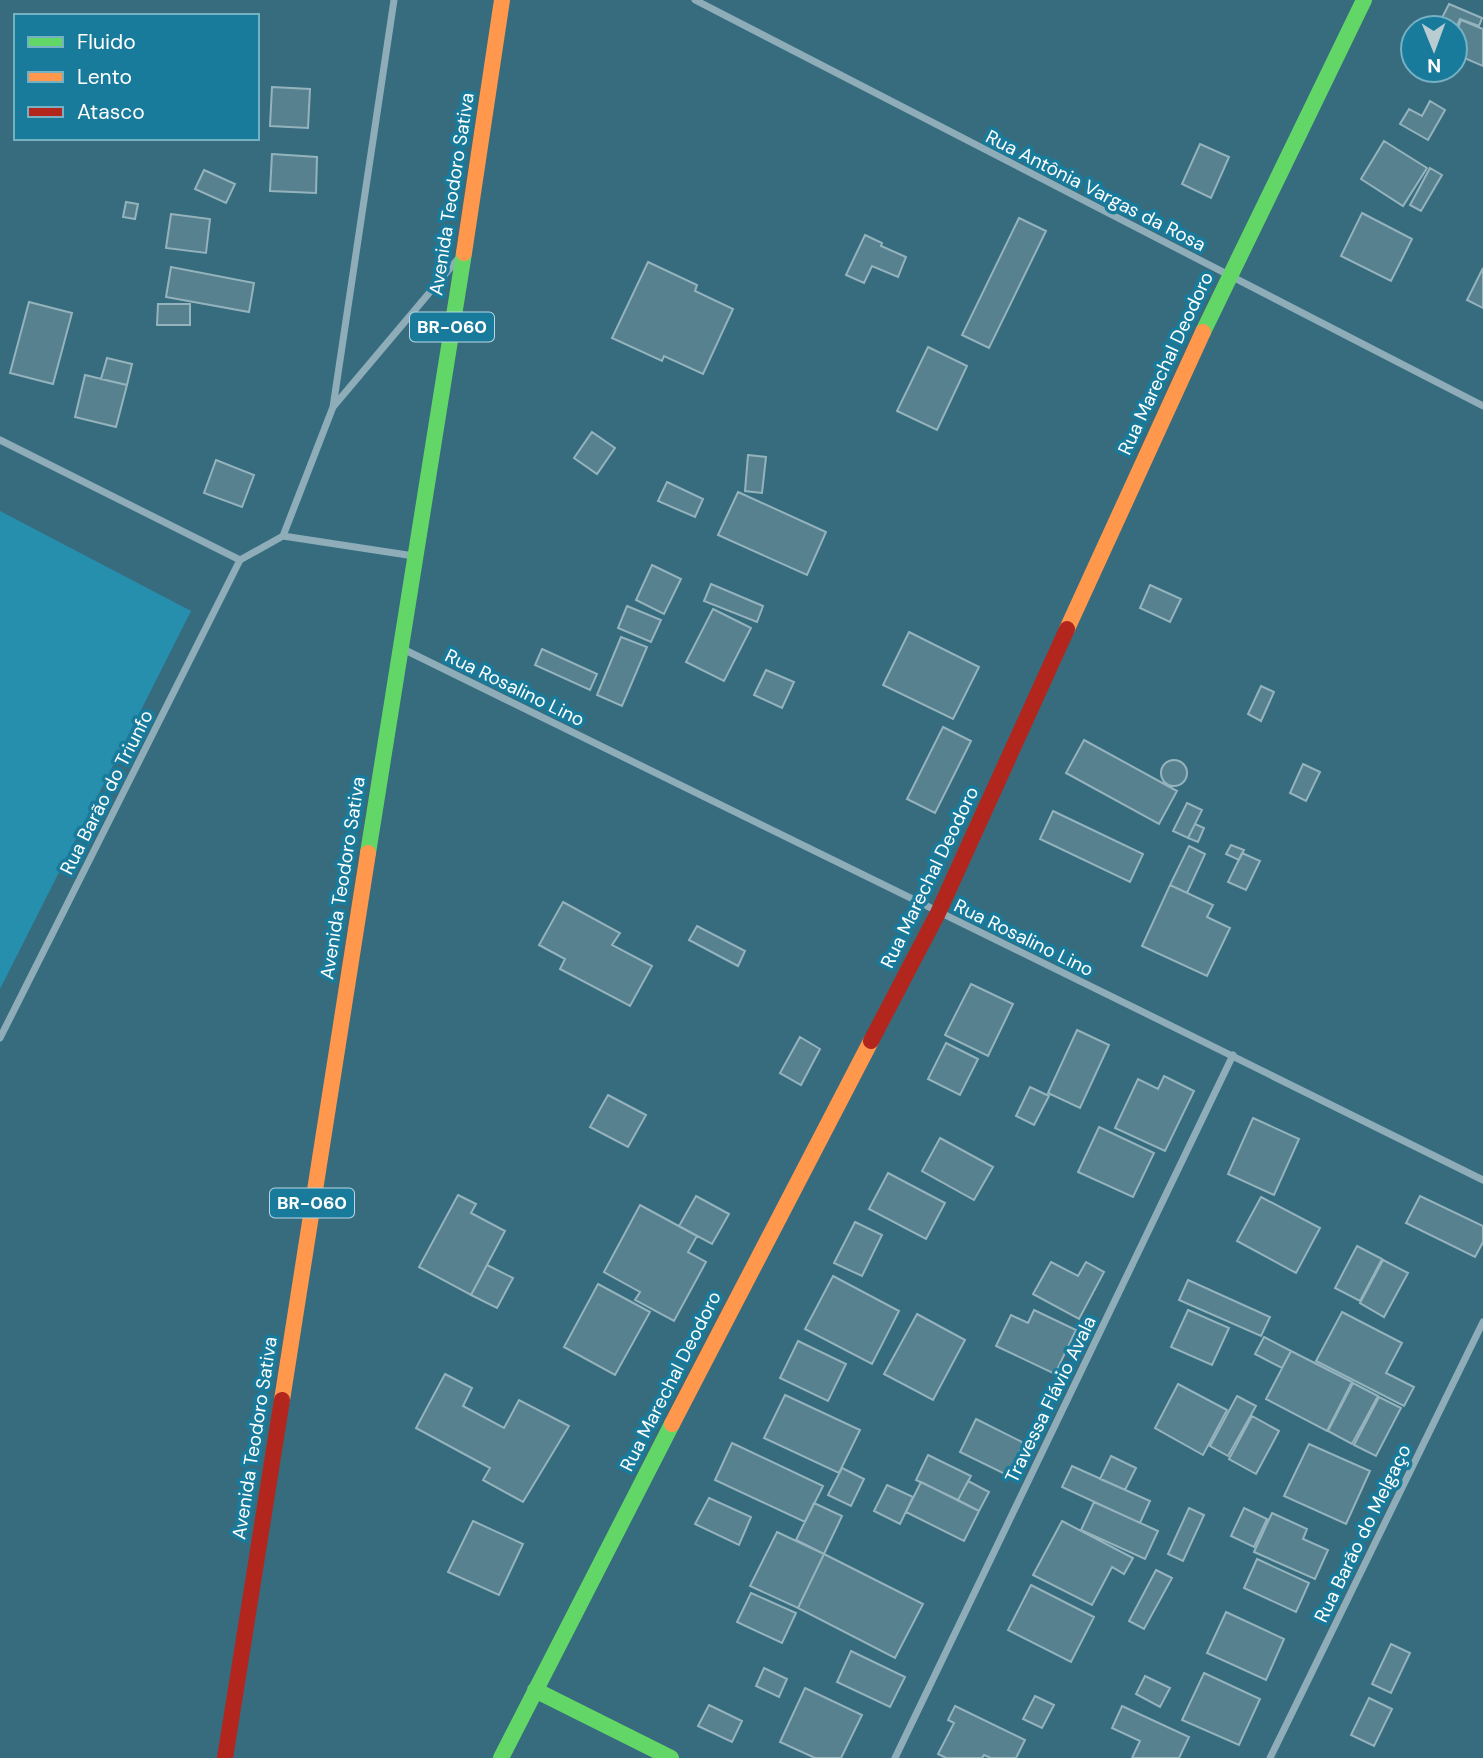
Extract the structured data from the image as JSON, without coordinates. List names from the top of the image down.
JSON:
{
  "streets": {
    "street": [
      "Rua Antônia Vargas da Rosa",
      "Avenida Teodoro Sativa",
      "BR-060",
      "Rua Marechal Deodoro",
      "Rua Rosalino Lino",
      "Rua Barão do Triunfo",
      "Travessa Flávio Avala",
      "Rua Barão do Melgaço"
    ]
  },
  "crossings": [
    ["Rua Antônia Vargas da Rosa", "Rua Marechal Deodoro"],
    ["Avenida Teodoro Sativa", "Rua Rosalino Lino"],
    ["Rua Marechal Deodoro", "Rua Rosalino Lino"],
    ["Rua Rosalino Lino", "Travessa Flávio Avala"]
  ],
  "legend": ["Fluido", "Lento", "Atasco"],
  "north": "bottom"
}
